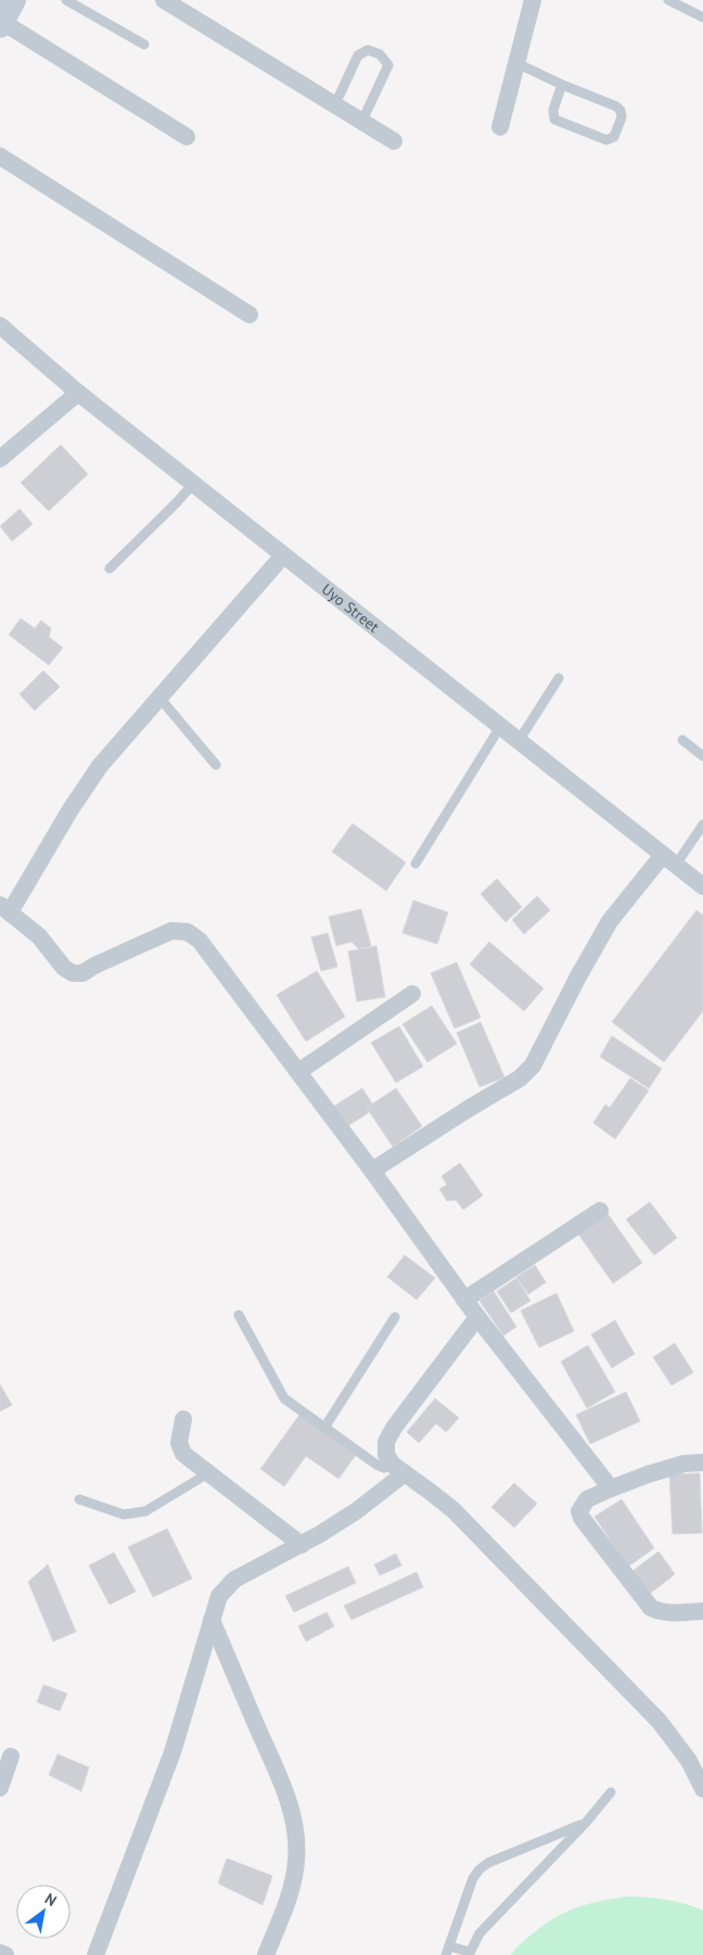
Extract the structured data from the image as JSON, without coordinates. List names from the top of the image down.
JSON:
{
  "streets": {
    "street": ["Uyo Street"]
  },
  "north": "top right"
}
